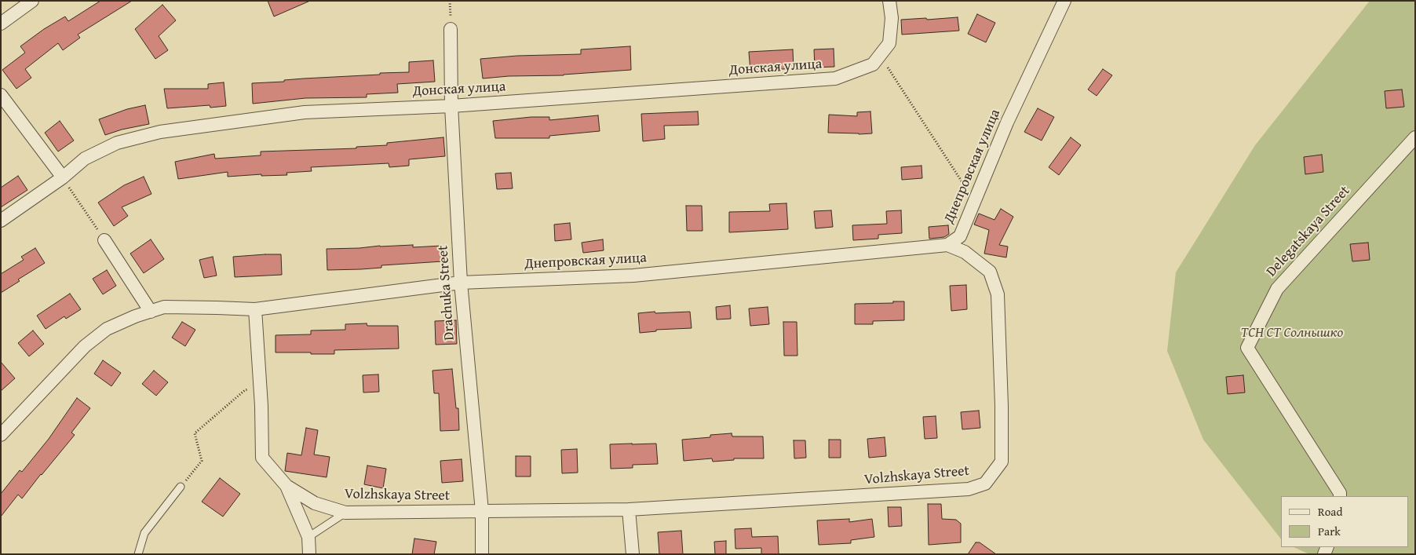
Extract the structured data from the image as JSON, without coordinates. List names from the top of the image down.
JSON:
{
  "streets": {
    "street": [
      "Донская улица",
      "Днепровская улица",
      "Delegatskaya Street",
      "Drachuka Street",
      "Volzhskaya Street"
    ]
  },
  "crossings": [
    ["Донская улица", "Drachuka Street"],
    ["Днепровская улица", "Drachuka Street"],
    ["Днепровская улица", "Volzhskaya Street"],
    ["Drachuka Street", "Volzhskaya Street"]
  ],
  "parks": ["ТСН СТ Солнышко"],
  "legend": ["Road", "Park"]
}
